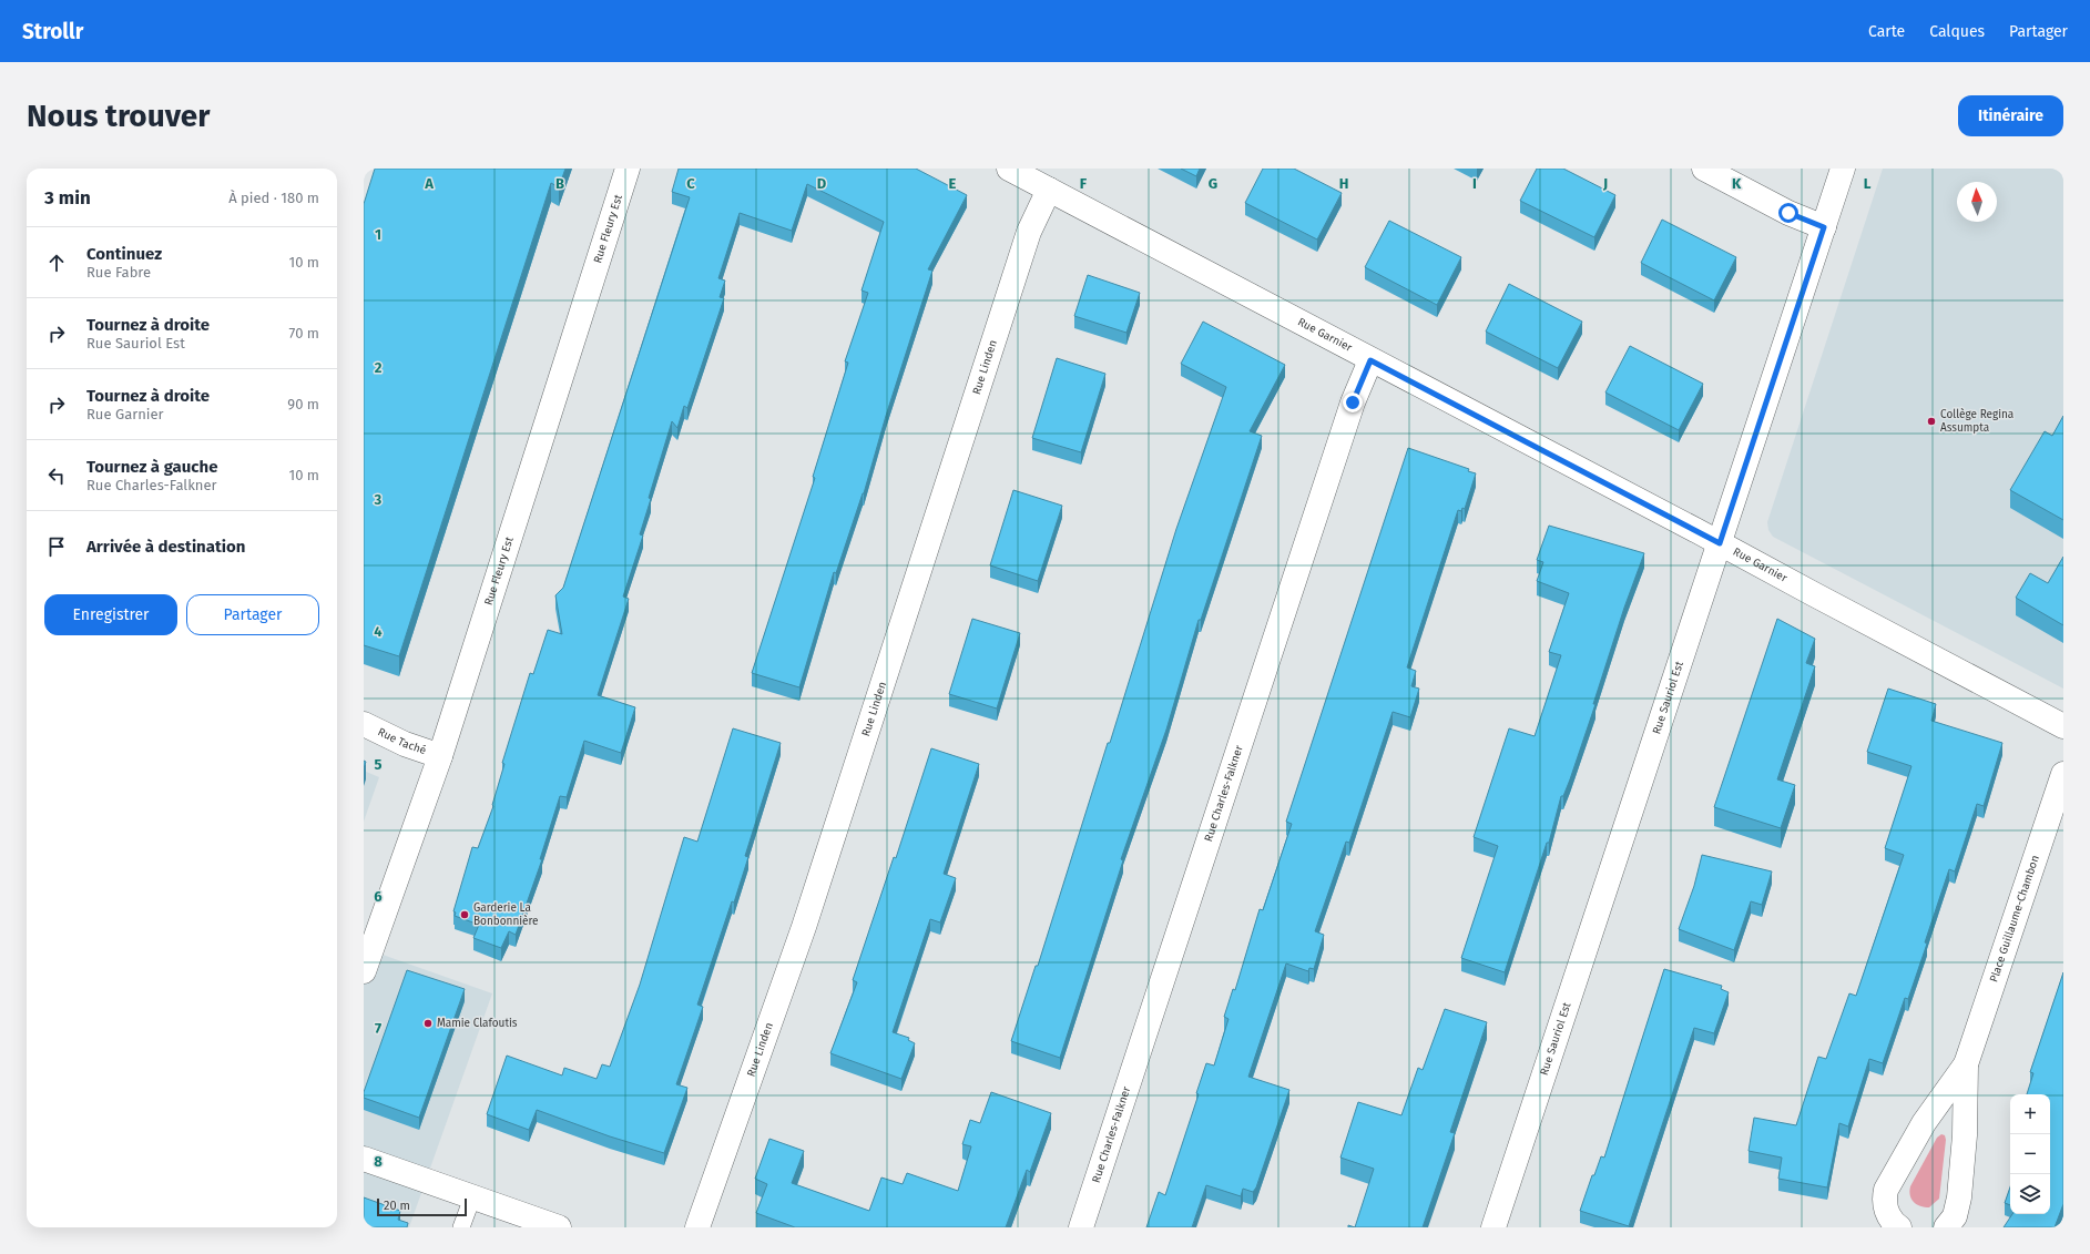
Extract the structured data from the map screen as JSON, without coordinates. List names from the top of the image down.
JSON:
{
  "streets": {
    "street": [
      "Rue Fleury Est",
      "Rue Garnier",
      "Rue Linden",
      "Rue Sauriol Est",
      "Rue Taché",
      "Rue Charles-Falkner",
      "Place Guillaume-Chambon"
    ]
  },
  "crossings": [
    ["Rue Fleury Est", "Rue Taché"],
    ["Rue Garnier", "Rue Linden"],
    ["Rue Garnier", "Rue Sauriol Est"],
    ["Rue Garnier", "Rue Charles-Falkner"]
  ],
  "places": ["Collège Regina Assumpta", "Garderie La Bonbonnière", "Mamie Clafoutis"],
  "scale_bar": "20 m",
  "north": "top",
  "page": {
    "header": "Strollr",
    "nav": ["Carte", "Calques", "Partager"],
    "buttons": [
      "Itinéraire",
      ["Enregistrer", "Partager"]
    ],
    "title": "Nous trouver",
    "heading": ["3 min", "À pied · 180 m"],
    "list": [
      ["Continuez", "Rue Fabre", "10 m"],
      ["Tournez à droite", "Rue Sauriol Est", "70 m"],
      ["Tournez à droite", "Rue Garnier", "90 m"],
      ["Tournez à gauche", "Rue Charles-Falkner", "10 m"],
      "Arrivée à destination"
    ],
    "map_buttons": ["+", "−"],
    "scale": "20 m"
  },
  "grid": {
    "columns": [
      "A",
      "B",
      "C",
      "D",
      "E",
      "F",
      "G",
      "H",
      "I",
      "J",
      "K",
      "L"
    ],
    "rows": [
      "1",
      "2",
      "3",
      "4",
      "5",
      "6",
      "7",
      "8"
    ]
  }
}
